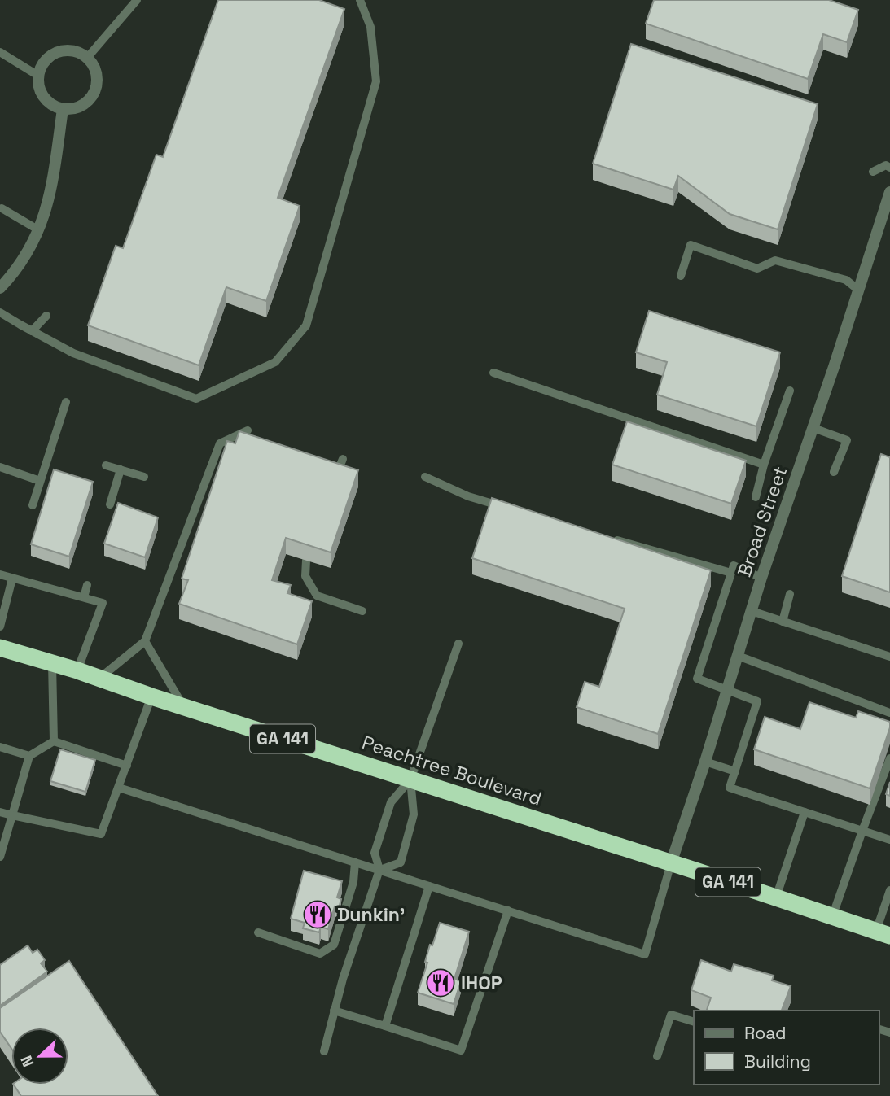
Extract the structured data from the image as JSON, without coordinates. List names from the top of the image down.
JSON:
{
  "streets": {
    "highway": ["GA 141", "Peachtree Boulevard"],
    "street": ["Broad Street"]
  },
  "crossings": [
    ["Broad Street", "Peachtree Boulevard"]
  ],
  "places": {
    "restaurant": ["Dunkin'", "IHOP"]
  },
  "legend": ["Road", "Building"],
  "north": "left"
}
